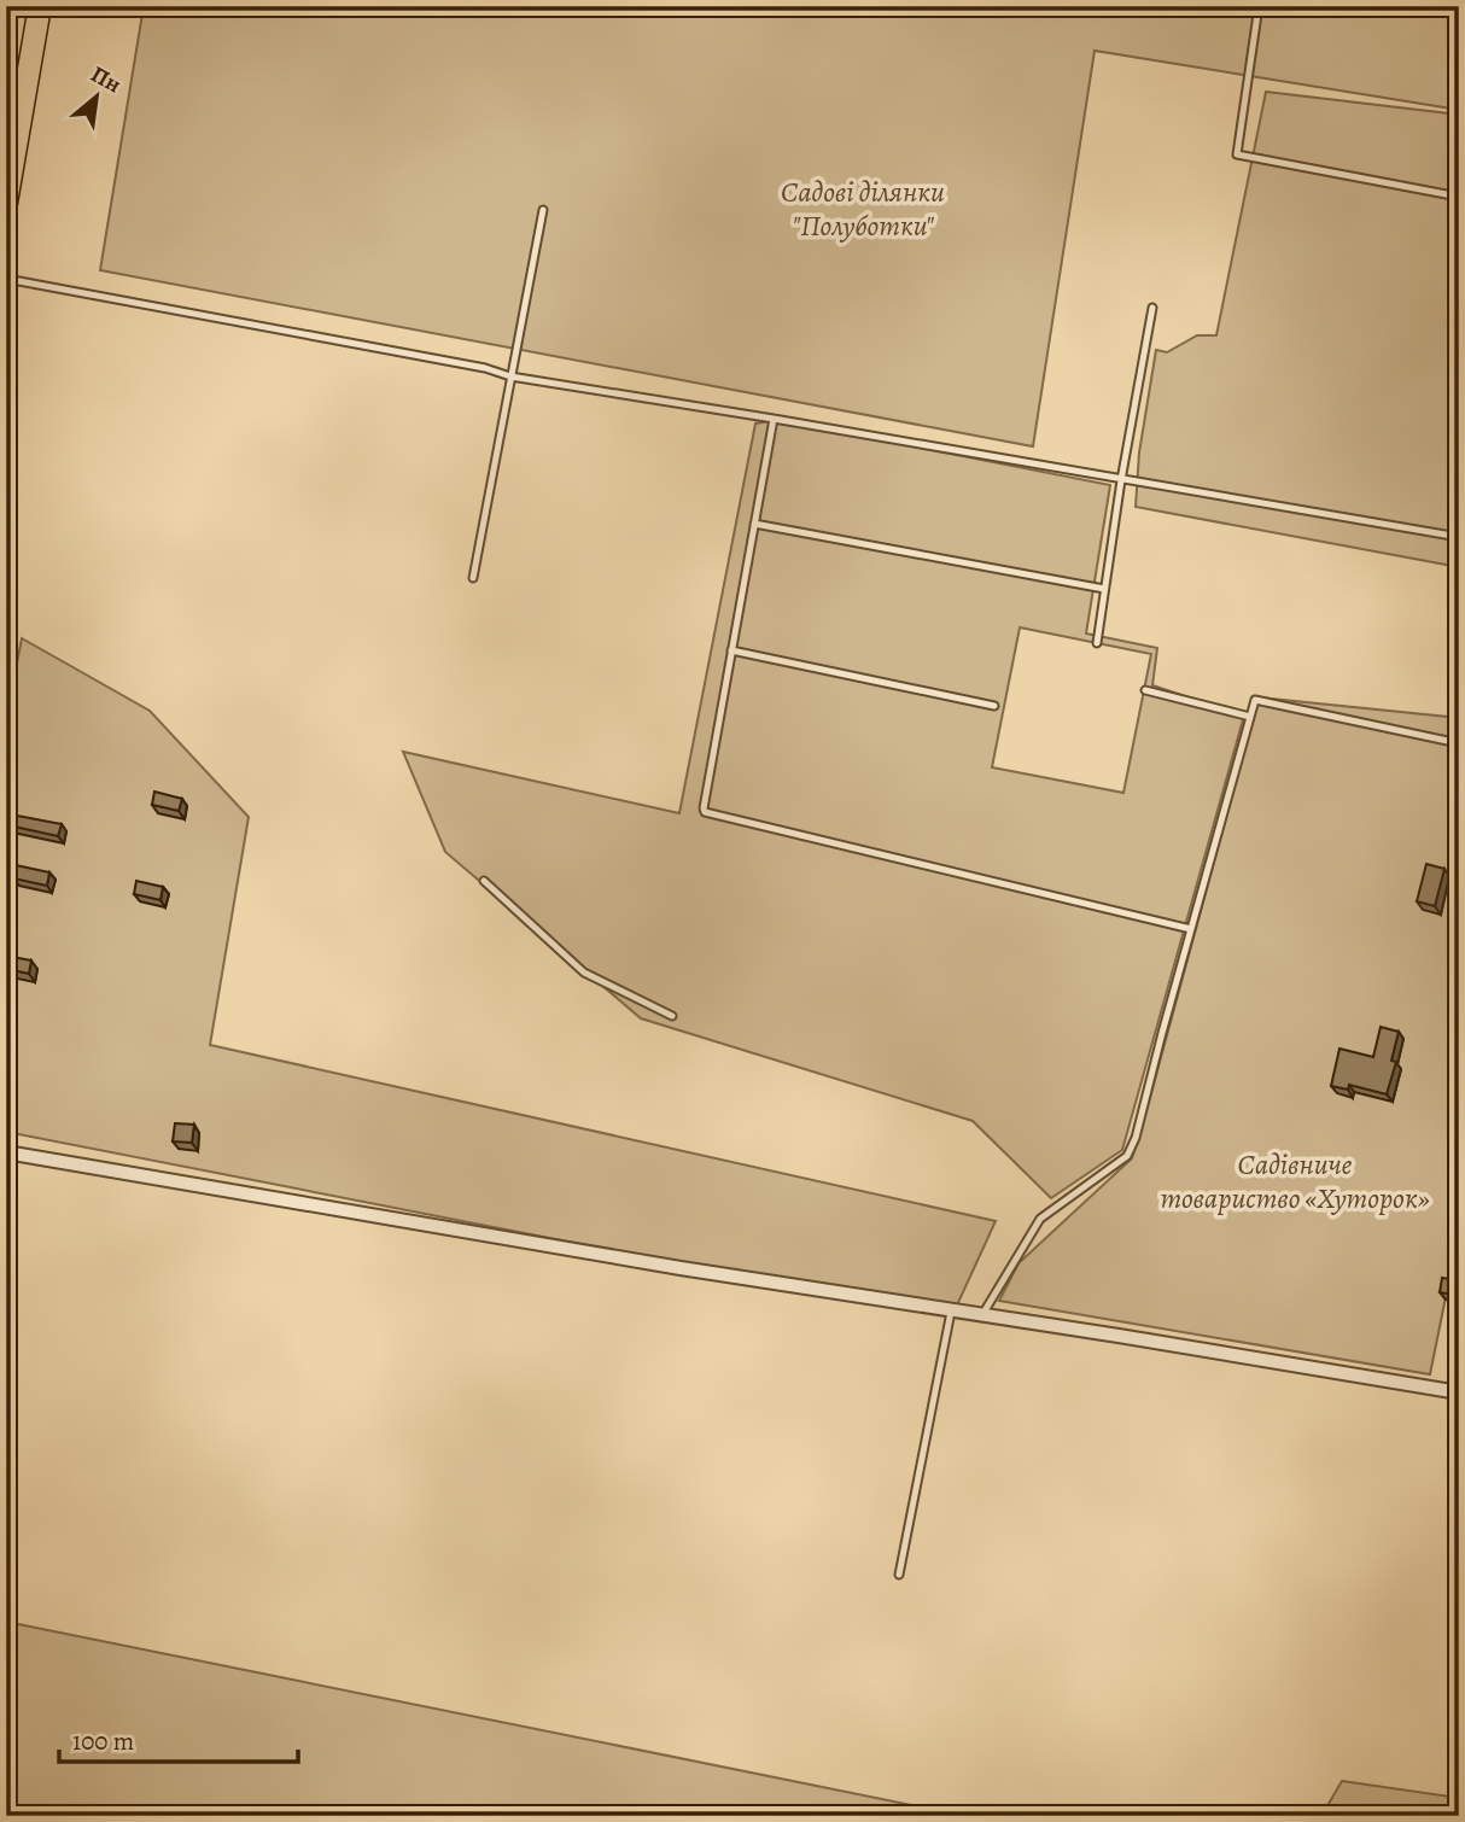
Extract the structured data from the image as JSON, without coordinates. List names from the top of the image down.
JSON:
{
  "parks": ["Садові ділянки \"Полуботки\"", "Садівниче товариство «Хуторок»"],
  "scale_bar": "100 m",
  "north": "top right"
}
